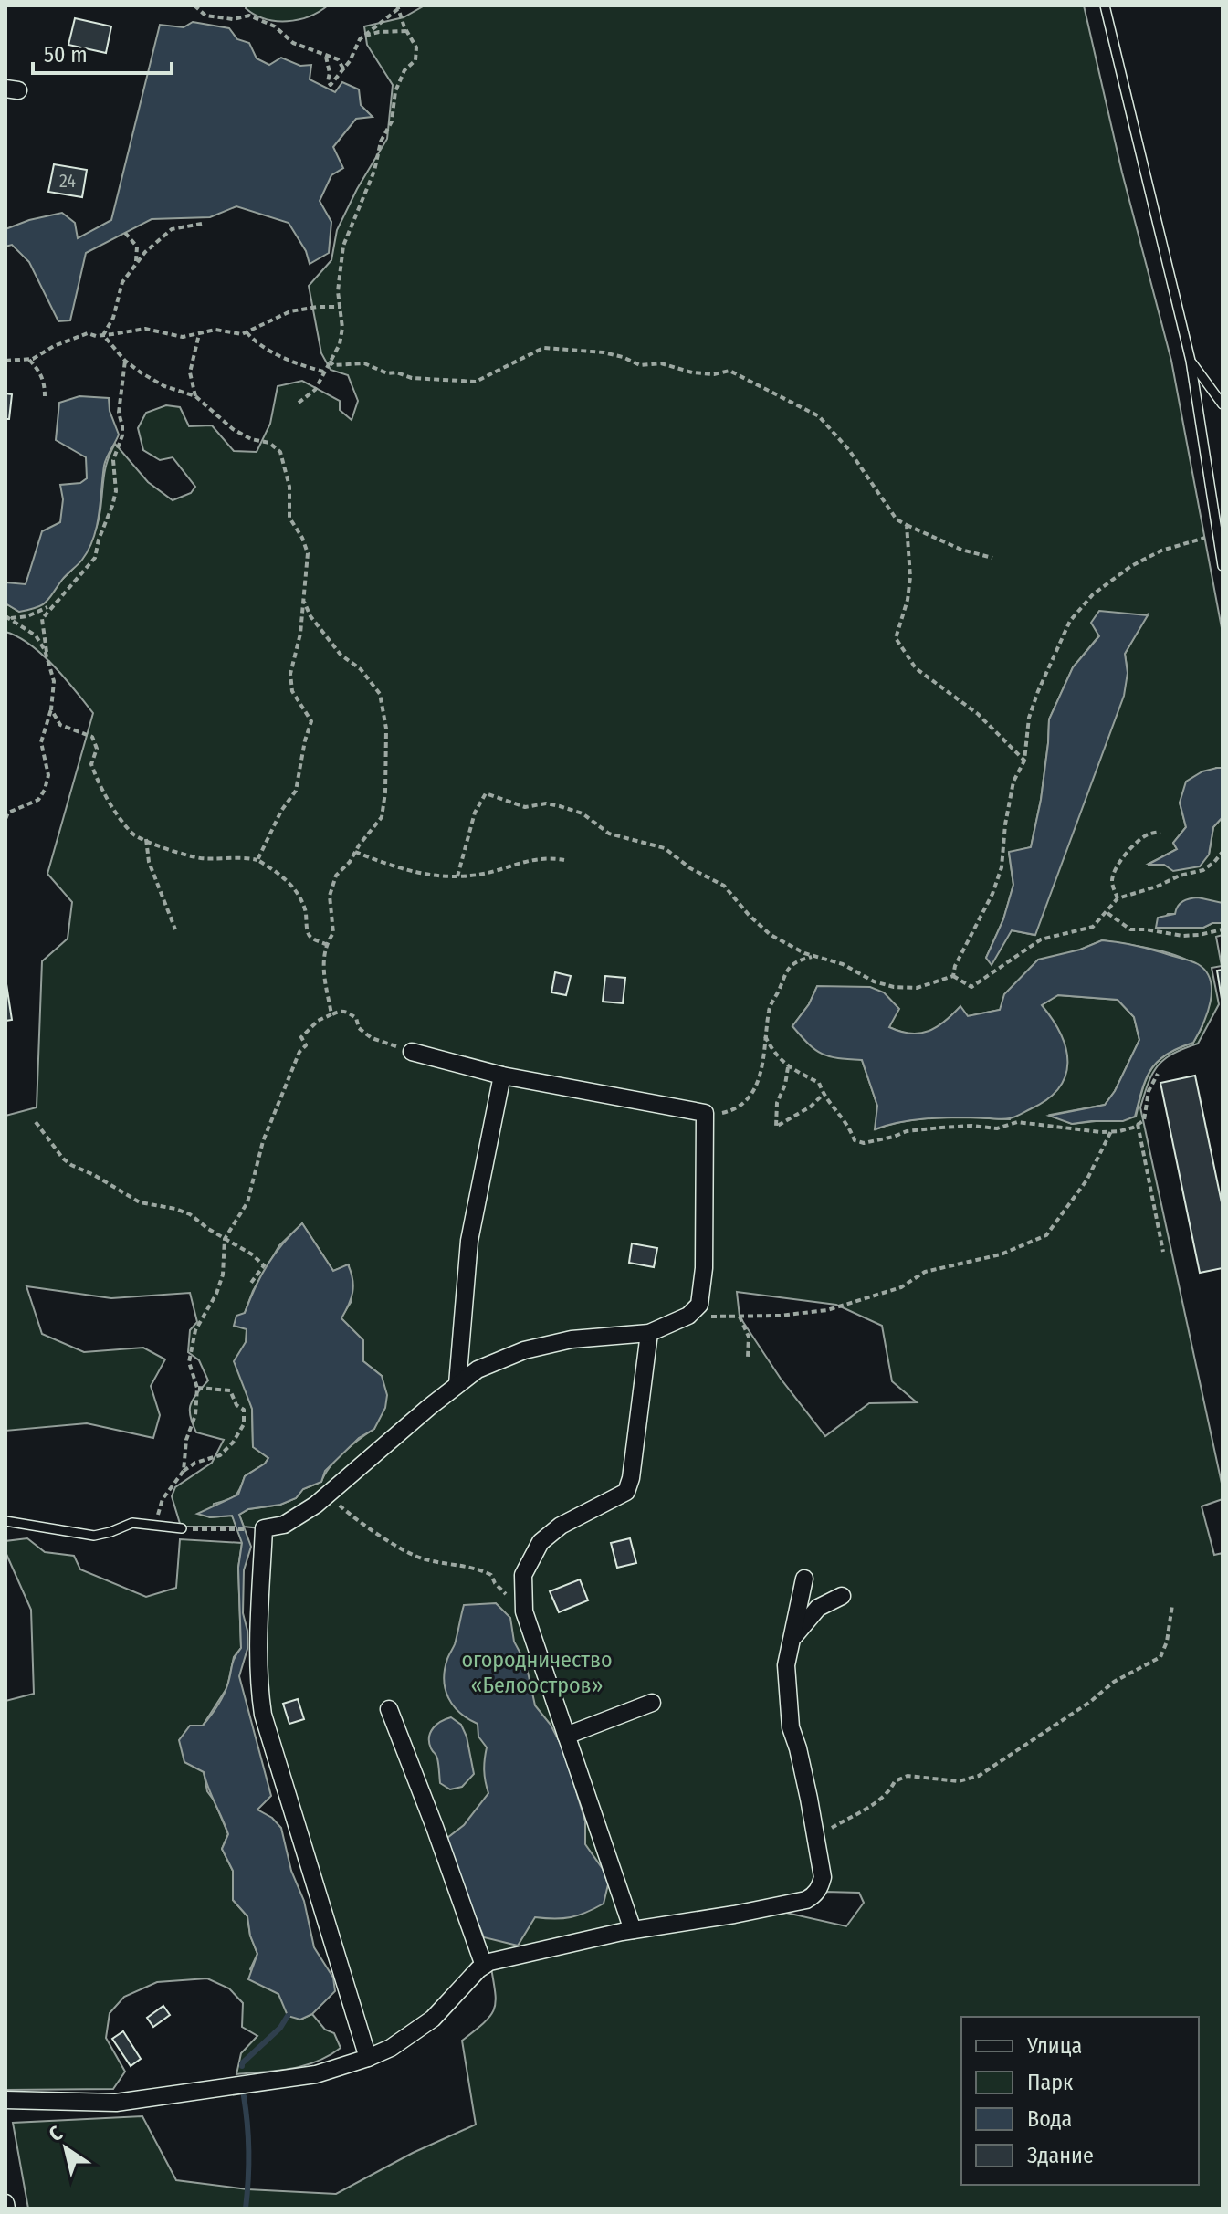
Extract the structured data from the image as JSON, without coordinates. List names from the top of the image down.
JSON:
{
  "parks": ["огородничество «Белоостров»"],
  "house_numbers": ["24"],
  "legend": [
    "Улица",
    "Парк",
    "Вода",
    "Здание"
  ],
  "scale_bar": "50 m",
  "north": "top left"
}
